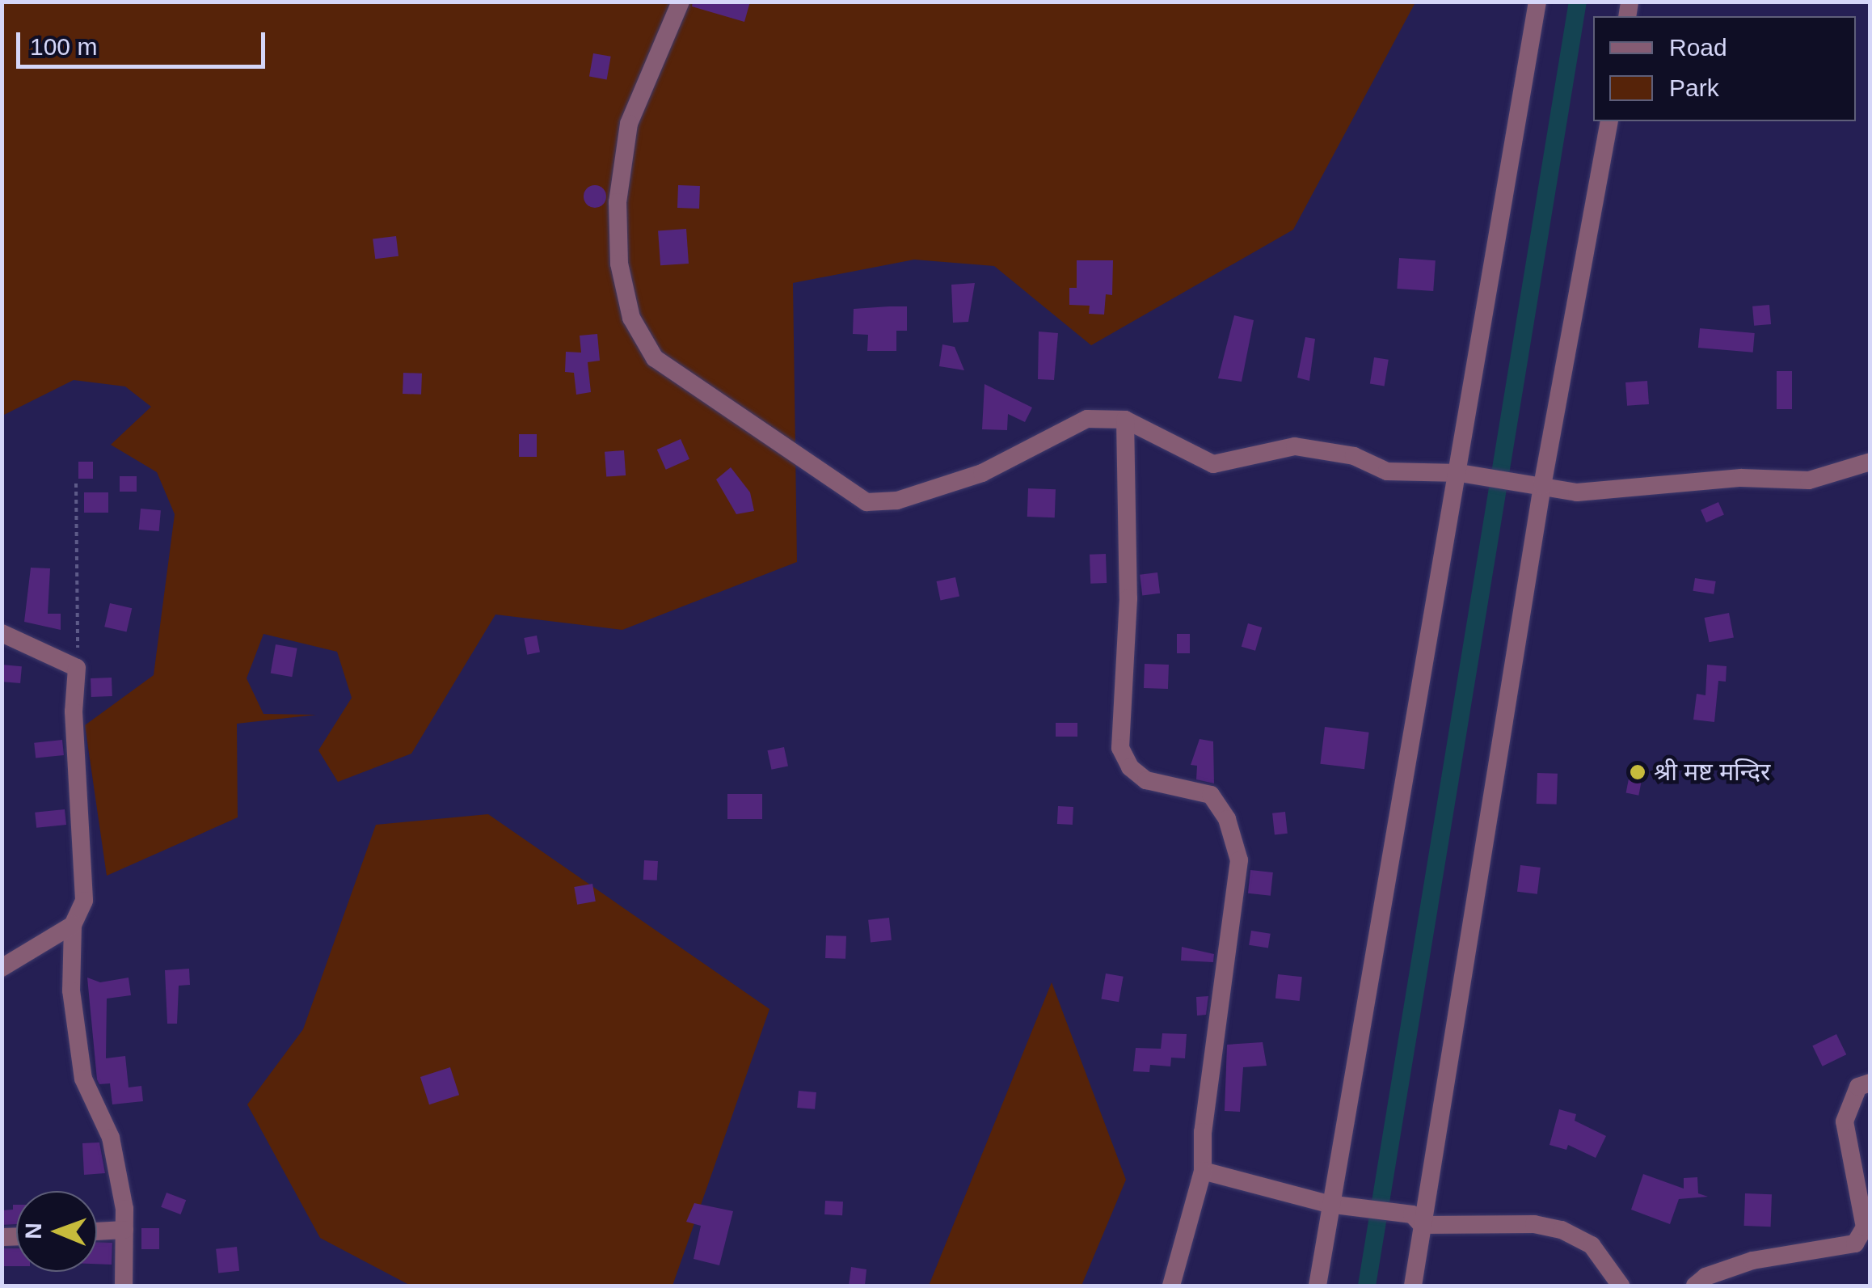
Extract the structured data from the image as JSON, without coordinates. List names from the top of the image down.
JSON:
{
  "places": ["श्री मष्ट मन्दिर"],
  "legend": ["Road", "Park"],
  "scale_bar": "100 m",
  "north": "left"
}
